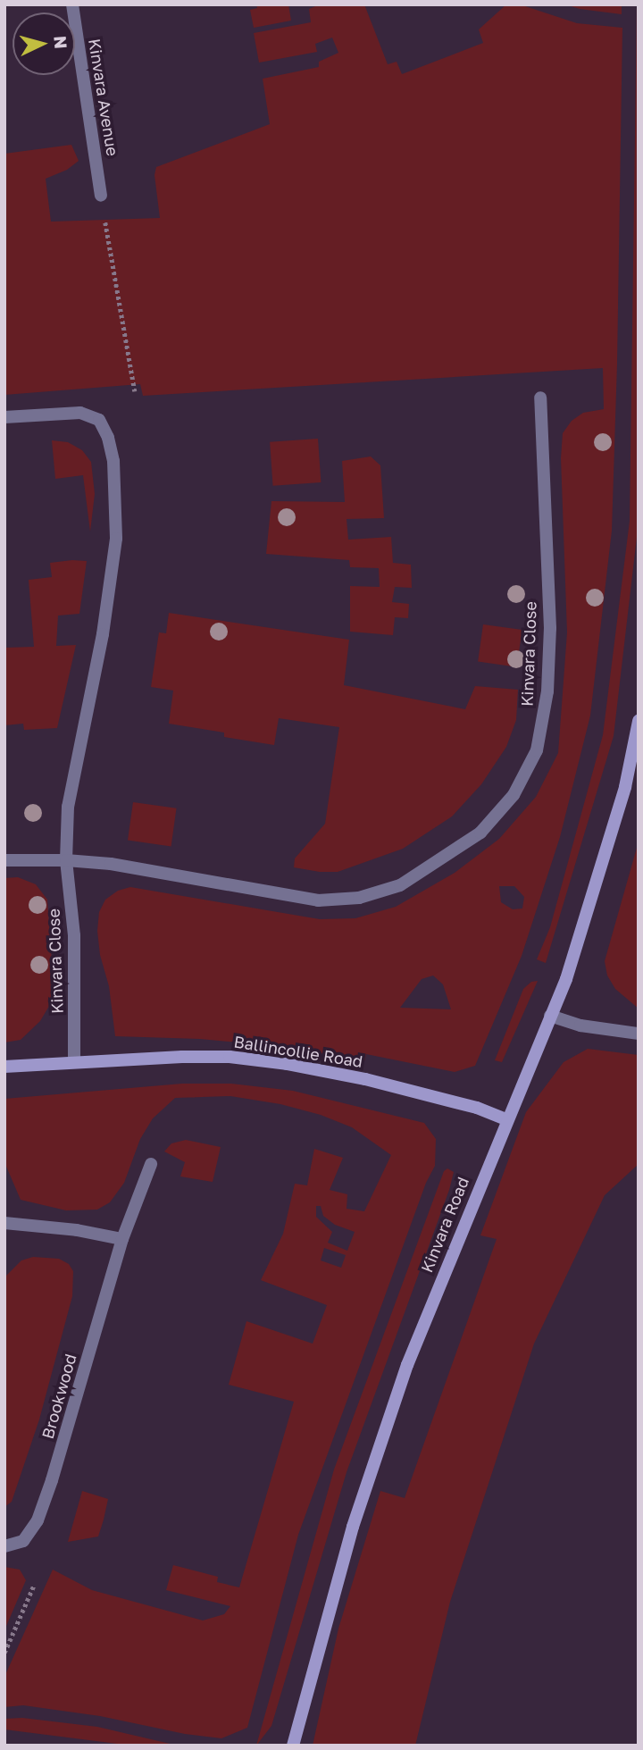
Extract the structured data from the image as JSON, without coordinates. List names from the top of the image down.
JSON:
{
  "streets": {
    "street": [
      "Kinvara Avenue",
      "Kinvara Close",
      "Ballincollie Road",
      "Kinvara Road",
      "Brookwood"
    ]
  },
  "crossings": [
    ["Kinvara Close", "Ballincollie Road"],
    ["Ballincollie Road", "Kinvara Road"]
  ],
  "north": "right"
}
